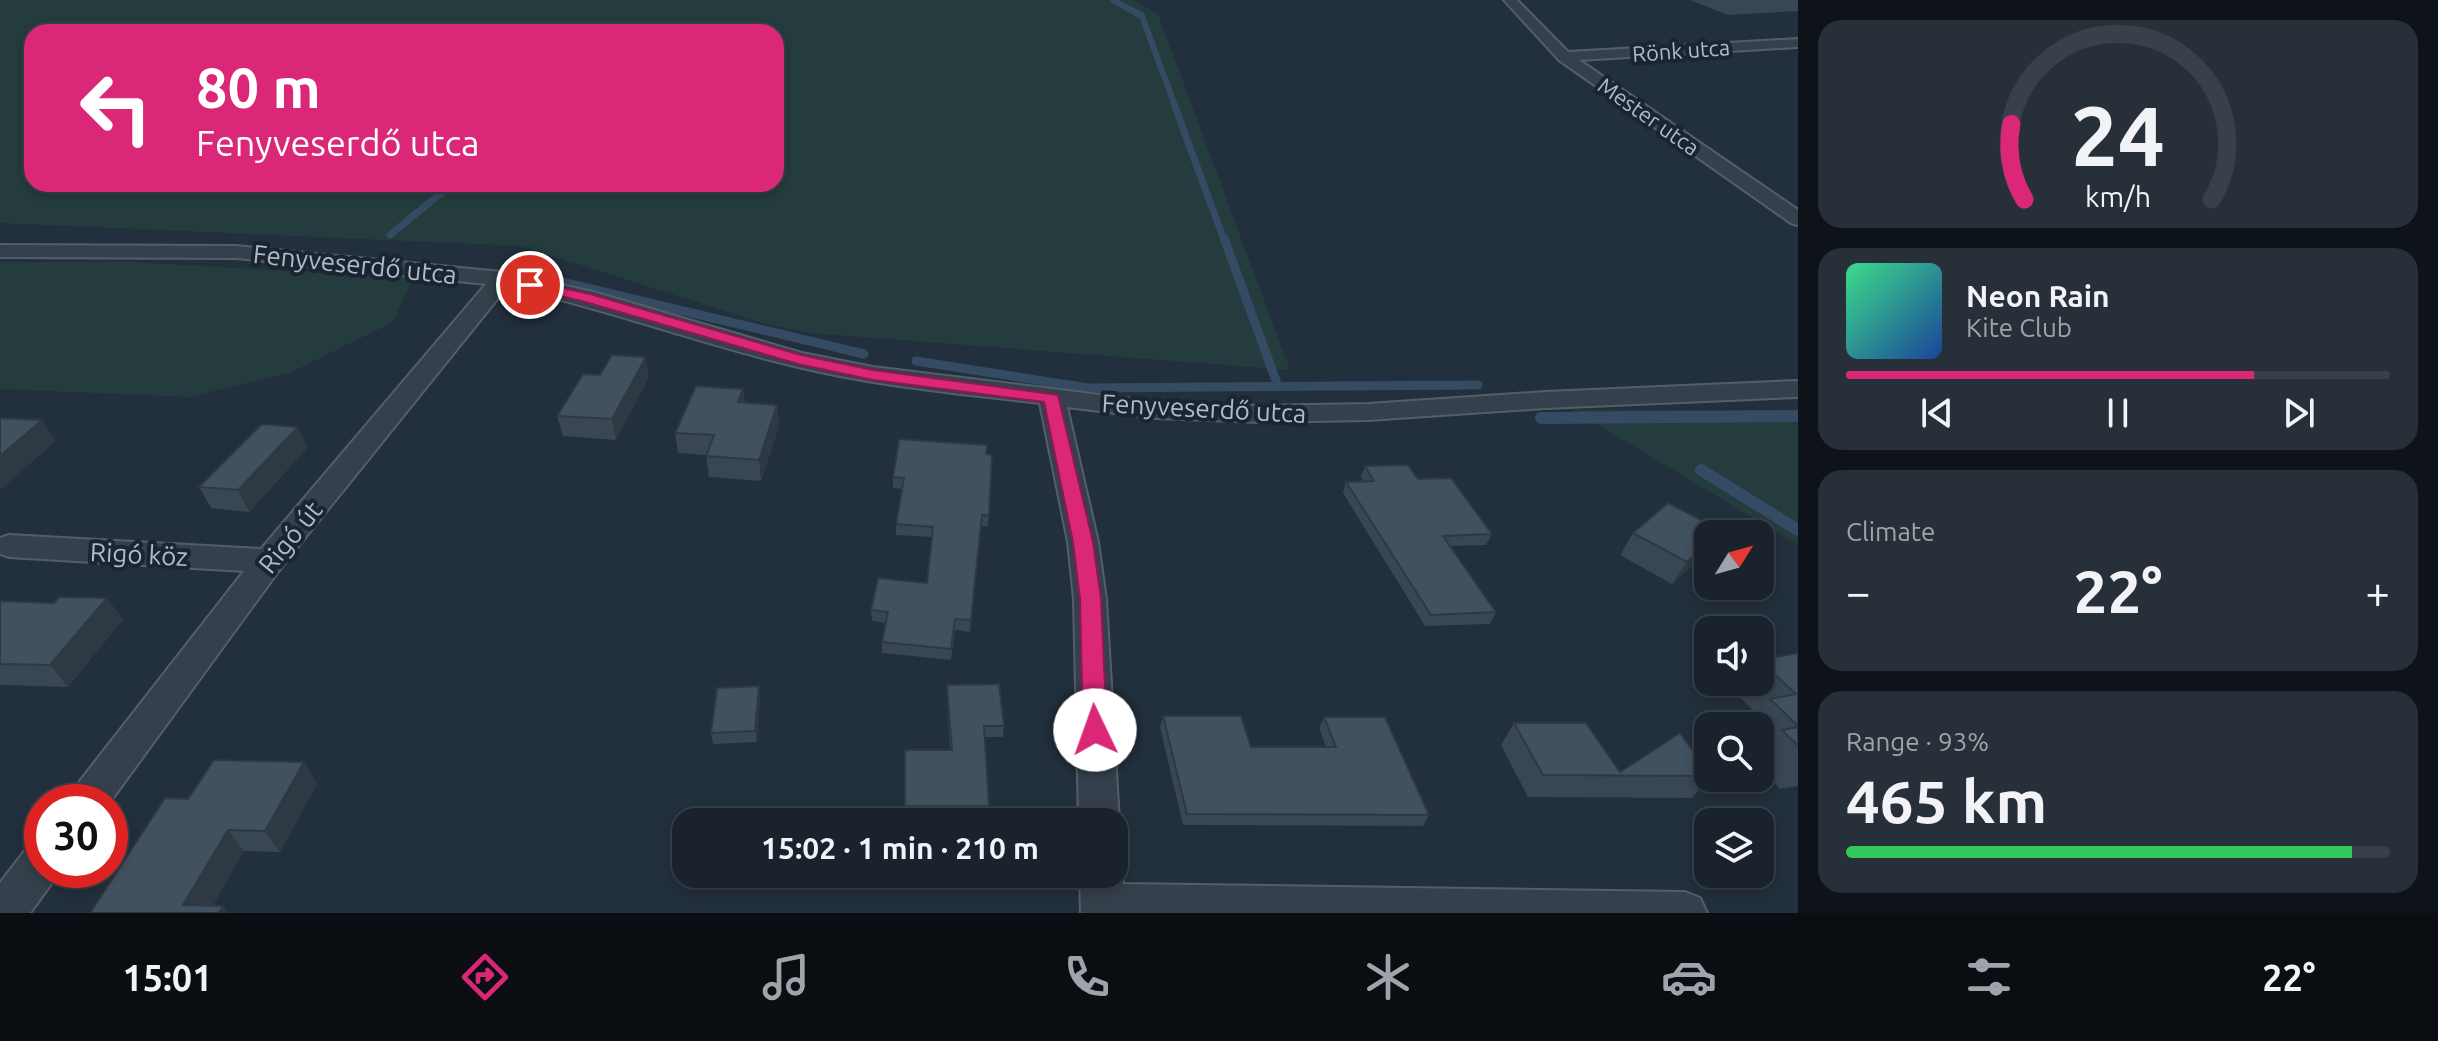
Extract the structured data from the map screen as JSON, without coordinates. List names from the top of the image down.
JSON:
{
  "streets": {
    "street": [
      "Rönk utca",
      "Mester utca",
      "Fenyveserdő utca",
      "Rigó út",
      "Rigó köz"
    ]
  },
  "crossings": [
    ["Rönk utca", "Mester utca"],
    ["Fenyveserdő utca", "Rigó út"],
    ["Rigó út", "Rigó köz"]
  ],
  "north": "top right",
  "page": {
    "turn": ["80 m", "Fenyveserdő utca"],
    "song": ["Neon Rain", "Kite Club"],
    "tile": [
      "Climate",
      ["Range · 93%", "465 km"]
    ],
    "heat": ["−", "22°", "+"],
    "limit": "30",
    "trip": "15:02 · 1 min · 210 m",
    "tabs": ["15:01", "22°"],
    "gauge": ["24", "km/h"]
  }
}
